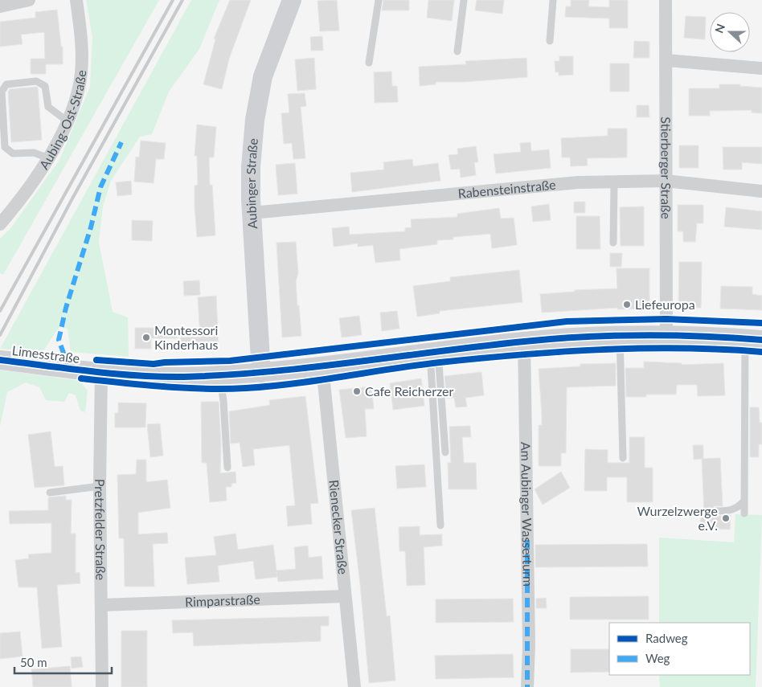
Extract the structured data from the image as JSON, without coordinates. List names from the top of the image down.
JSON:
{
  "streets": {
    "main road": ["Aubinger Straße", "Limesstraße"],
    "street": [
      "Aubing-Ost-Straße",
      "Stierberger Straße",
      "Rabensteinstraße",
      "Am Aubinger Wasserturm",
      "Rienecker Straße",
      "Pretzfelder Straße",
      "Rimparstraße"
    ]
  },
  "crossings": [
    ["Stierberger Straße", "Rabensteinstraße"],
    ["Stierberger Straße", "Limesstraße"],
    ["Aubinger Straße", "Rabensteinstraße"],
    ["Aubinger Straße", "Limesstraße"],
    ["Limesstraße", "Am Aubinger Wasserturm"],
    ["Limesstraße", "Rienecker Straße"],
    ["Limesstraße", "Pretzfelder Straße"],
    ["Rienecker Straße", "Rimparstraße"],
    ["Pretzfelder Straße", "Rimparstraße"]
  ],
  "places": [
    "Liefeuropa",
    "Montessori Kinderhaus",
    "Cafe Reicherzer",
    "Wurzelzwerge e.V."
  ],
  "legend": ["Radweg", "Weg"],
  "scale_bar": "50 m",
  "north": "left"
}
